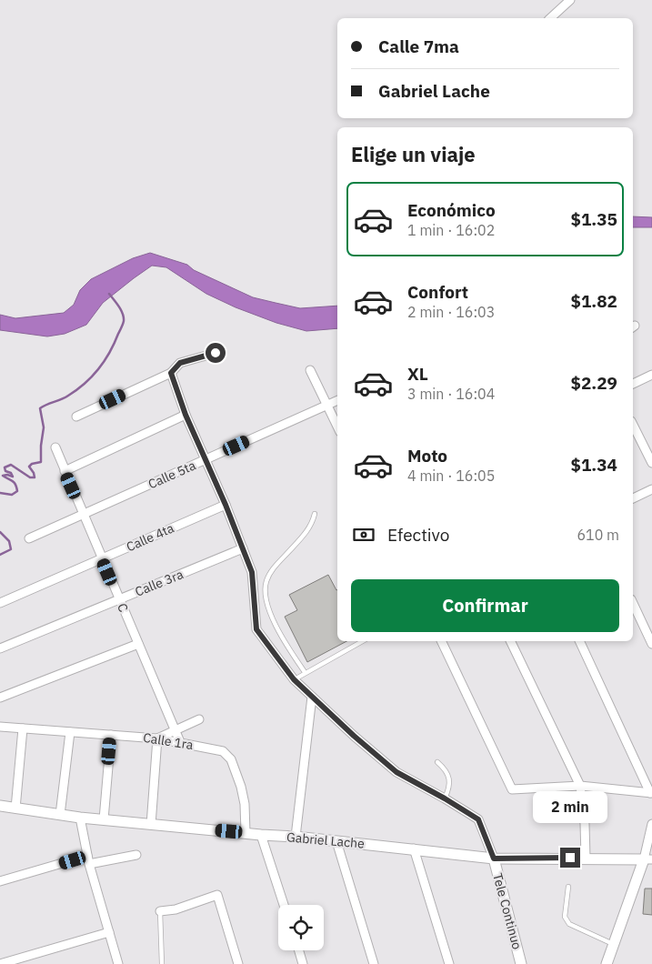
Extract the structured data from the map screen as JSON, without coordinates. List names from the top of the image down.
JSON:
{
  "streets": {
    "street": [
      "Calle 5ta",
      "Calle 4ta",
      "Calle 3ra",
      "C",
      "Calle 1ra",
      "Gabriel Lache",
      "Tele Continuo"
    ]
  },
  "crossings": [
    ["Calle 5ta", "C"],
    ["Calle 4ta", "C"],
    ["Calle 3ra", "C"],
    ["C", "Calle 1ra"],
    ["Calle 1ra", "Gabriel Lache"],
    ["Gabriel Lache", "Tele Continuo"]
  ],
  "page": {
    "banner": ["Calle 7ma", "Gabriel Lache"],
    "heading": "Elige un viaje",
    "list": [
      {
        "name": "Económico",
        "note": "1 min · 16:02",
        "value": "$1.35"
      },
      {
        "name": "Confort",
        "note": "2 min · 16:03",
        "value": "$1.82"
      },
      {
        "name": "XL",
        "note": "3 min · 16:04",
        "value": "$2.29"
      },
      {
        "name": "Moto",
        "note": "4 min · 16:05",
        "value": "$1.34"
      }
    ],
    "pay": ["Efectivo", "610 m"],
    "buttons": "Confirmar",
    "bubble": "2 min"
  }
}
